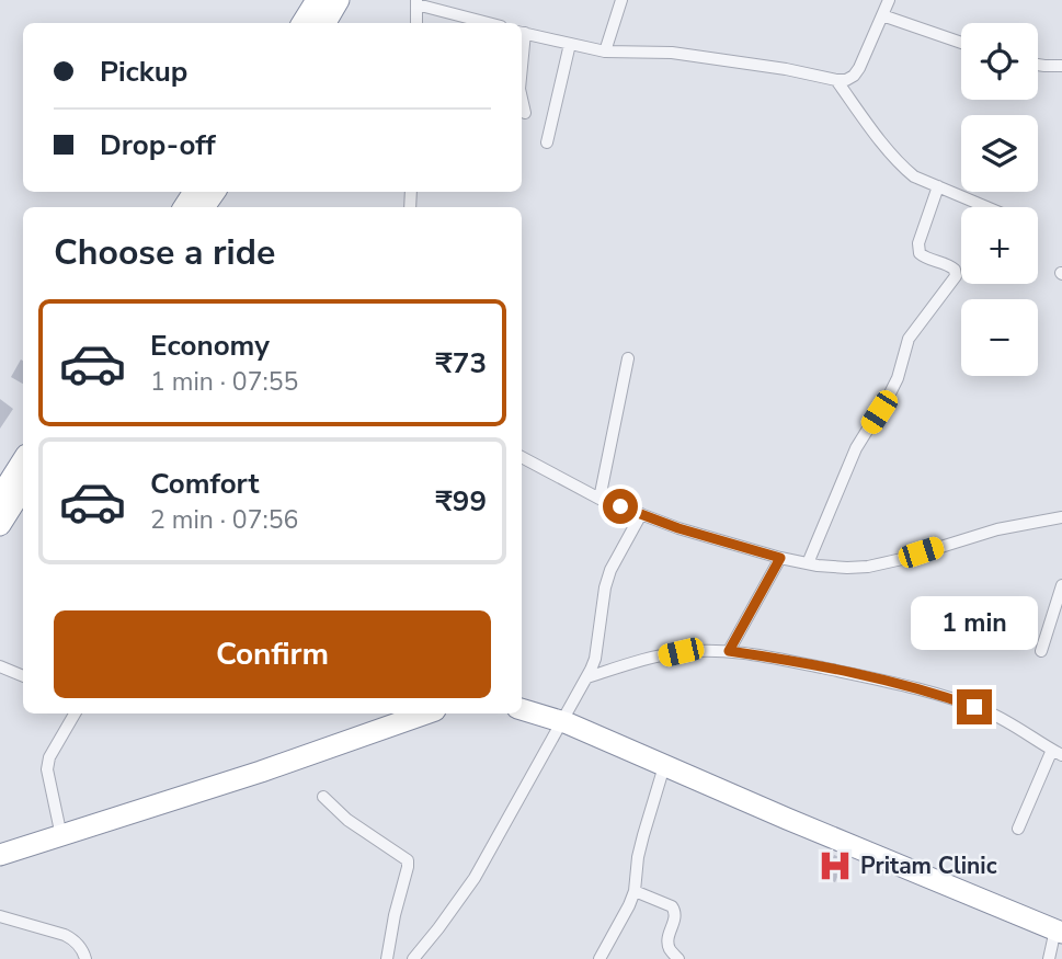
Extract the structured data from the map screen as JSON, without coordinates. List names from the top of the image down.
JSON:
{
  "places": {
    "hospital": ["Pritam Clinic"]
  },
  "page": {
    "map_buttons": ["+", "−"],
    "banner": ["Pickup", "Drop-off"],
    "heading": "Choose a ride",
    "list": [
      {
        "name": "Economy",
        "note": "1 min · 07:55",
        "value": "₹73"
      },
      {
        "name": "Comfort",
        "note": "2 min · 07:56",
        "value": "₹99"
      }
    ],
    "buttons": "Confirm",
    "bubble": "1 min"
  }
}
